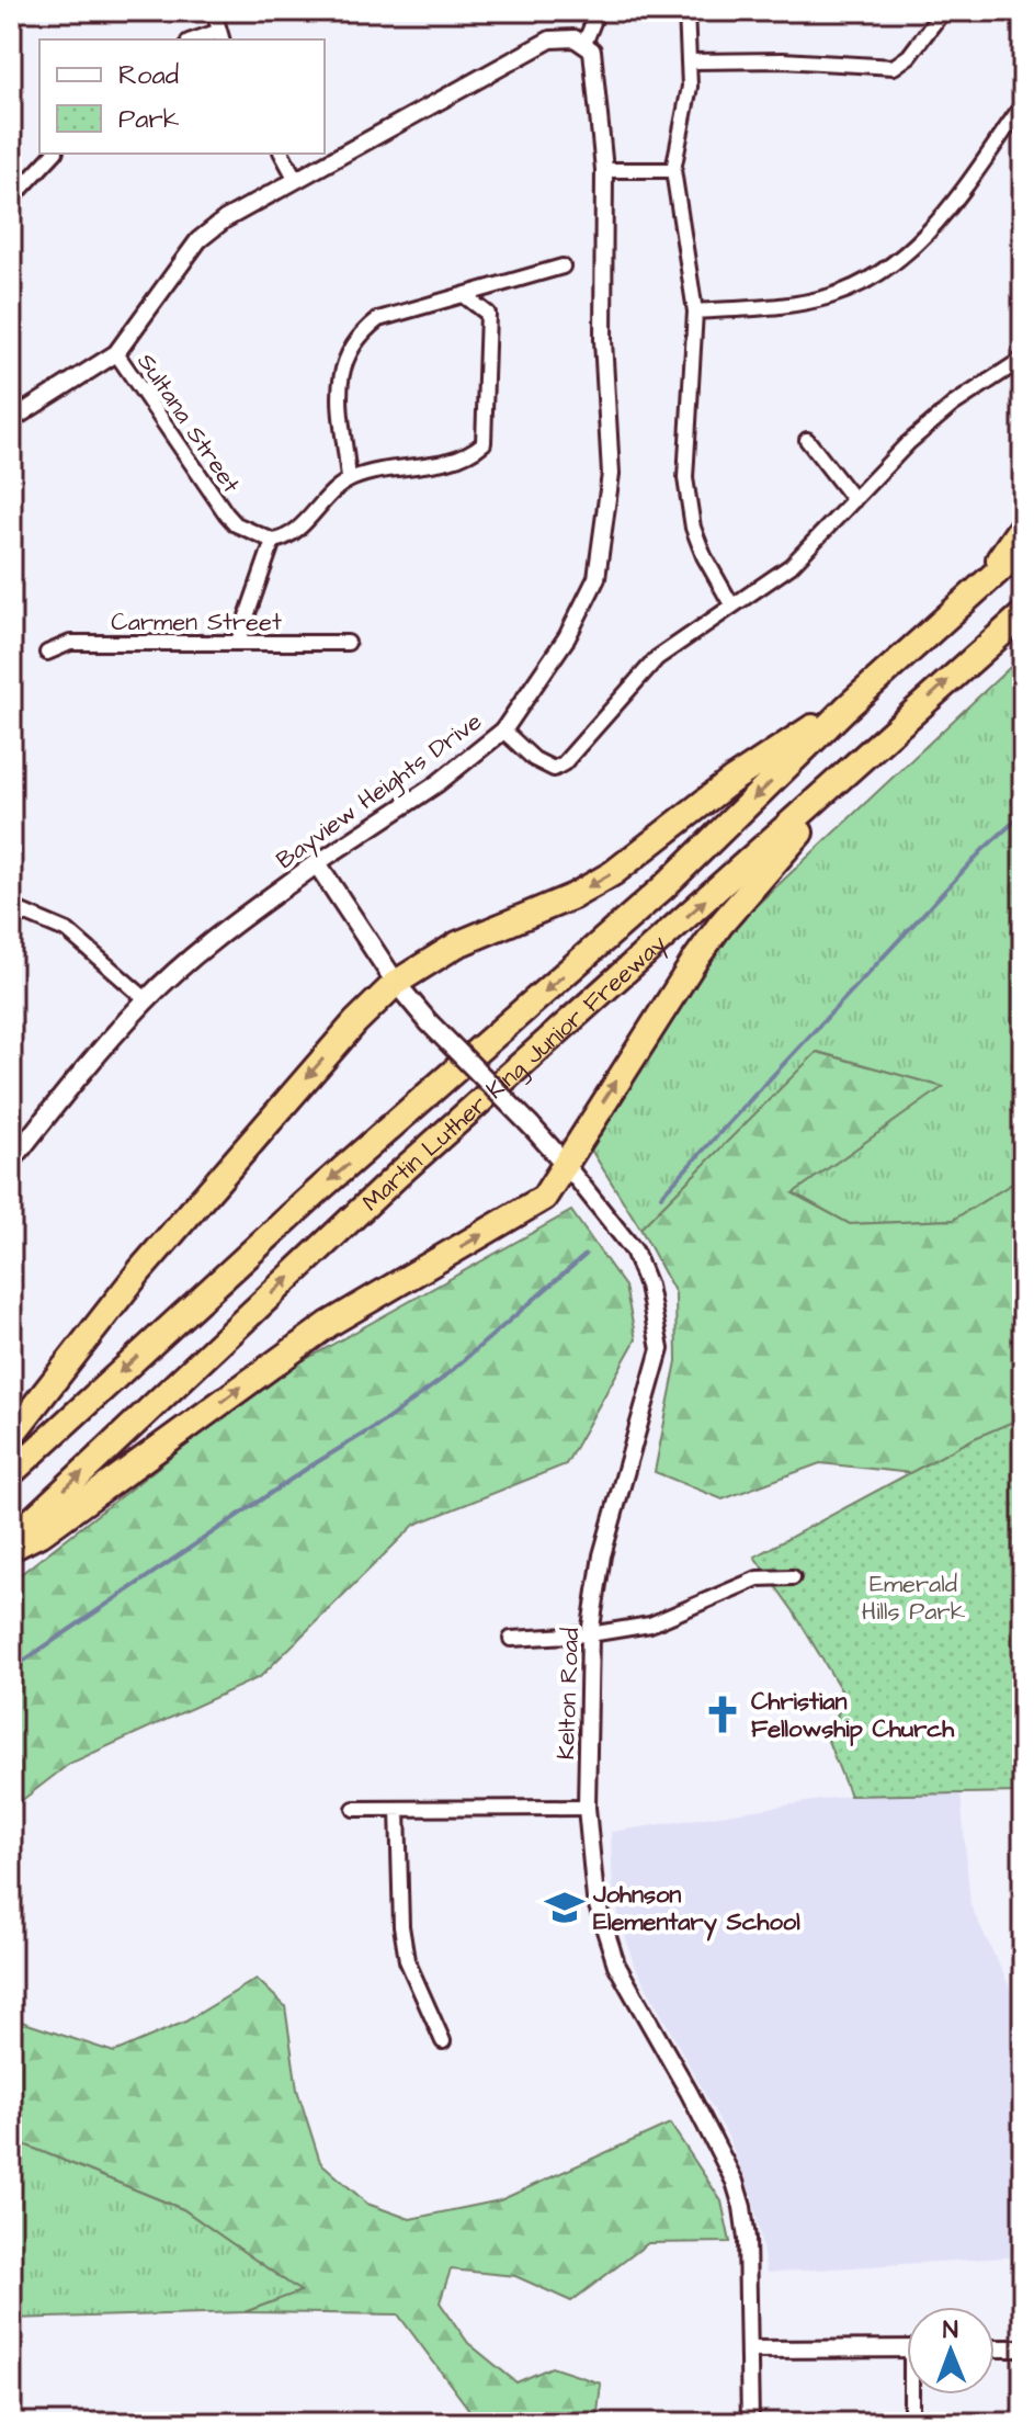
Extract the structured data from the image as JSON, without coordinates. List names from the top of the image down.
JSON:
{
  "streets": {
    "highway": ["Martin Luther King Junior Freeway"],
    "main road": ["Bayview Heights Drive", "Kelton Road"],
    "street": ["Sultana Street", "Carmen Street"]
  },
  "crossings": [
    ["Bayview Heights Drive", "Kelton Road"]
  ],
  "parks": ["Emerald Hills Park"],
  "places": {
    "church": ["Christian Fellowship Church"],
    "school or university": ["Johnson Elementary School"]
  },
  "legend": ["Road", "Park"],
  "north": "top"
}
